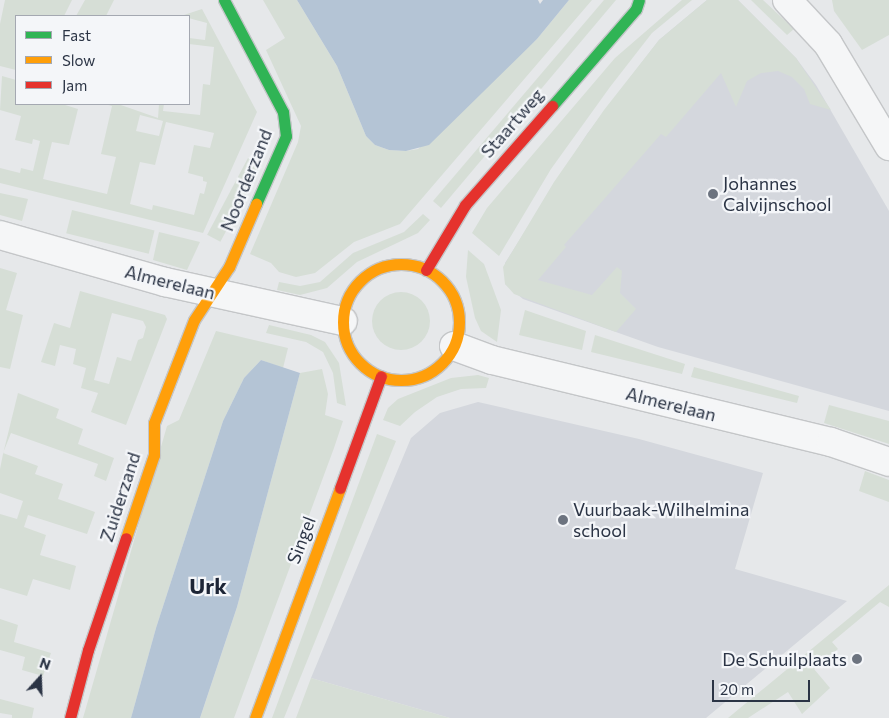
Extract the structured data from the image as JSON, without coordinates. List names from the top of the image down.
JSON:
{
  "streets": {
    "main road": [
      "Staartweg",
      "Noorderzand",
      "Zuiderzand",
      "Singel"
    ],
    "street": ["Almerelaan"]
  },
  "crossings": [
    ["Staartweg", "Almerelaan"],
    ["Staartweg", "Singel"],
    ["Noorderzand", "Almerelaan"],
    ["Noorderzand", "Zuiderzand"],
    ["Almerelaan", "Zuiderzand"],
    ["Almerelaan", "Singel"]
  ],
  "districts": ["Urk"],
  "places": ["Johannes Calvijnschool", "Vuurbaak-Wilhelmina school", "De Schuilplaats"],
  "legend": ["Fast", "Slow", "Jam"],
  "scale_bar": "20 m",
  "north": "top"
}
